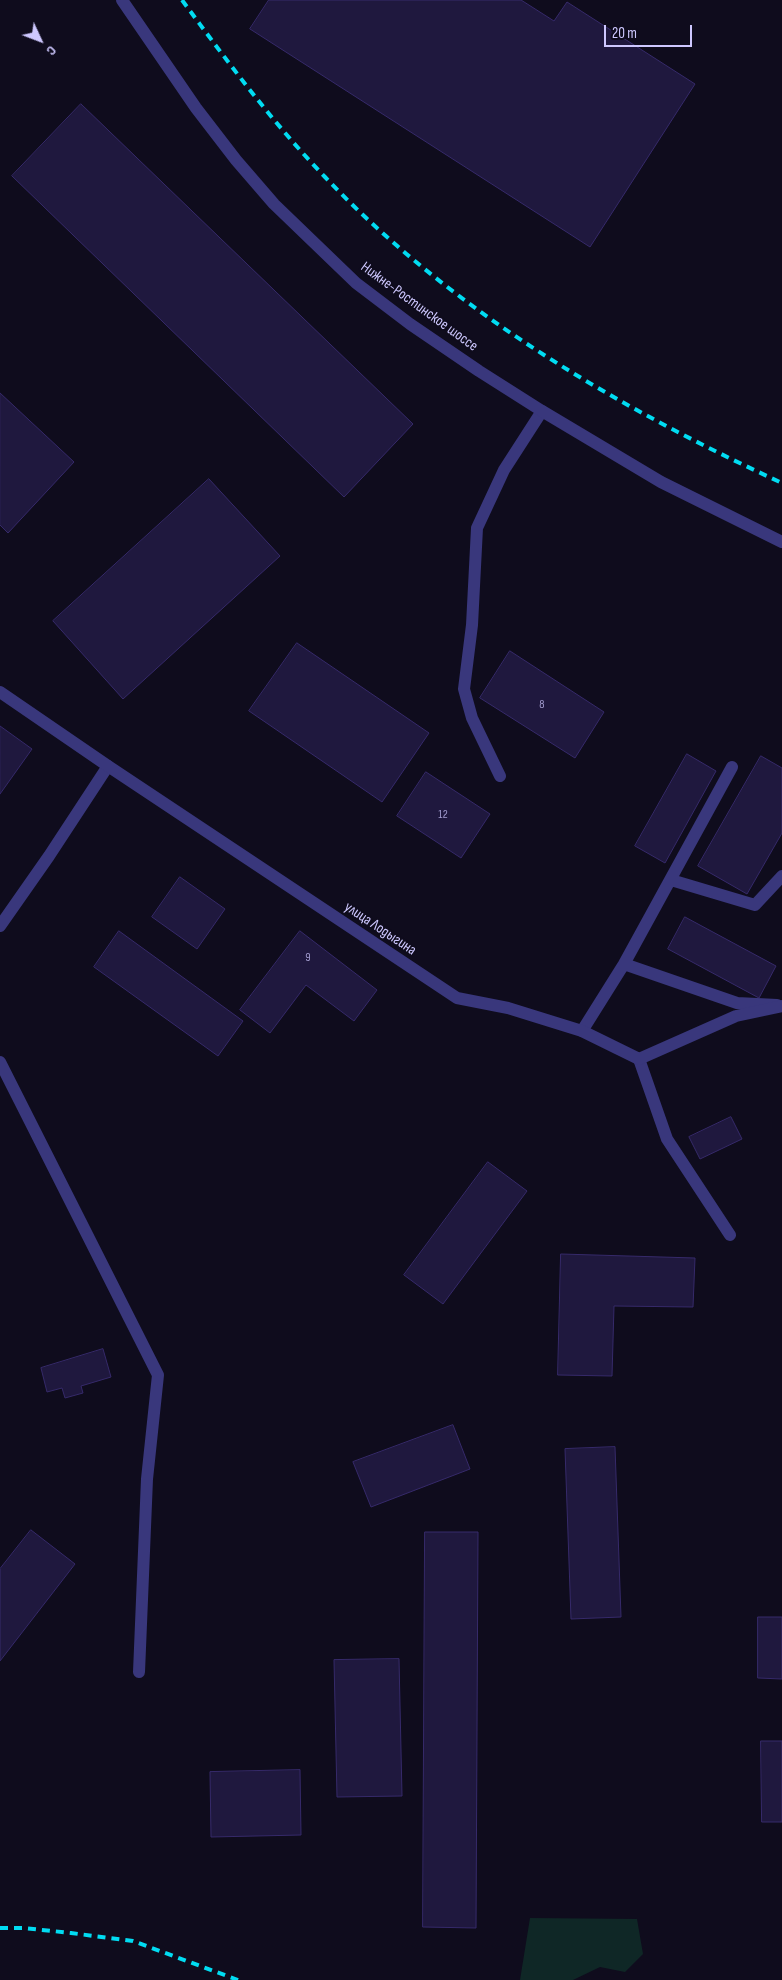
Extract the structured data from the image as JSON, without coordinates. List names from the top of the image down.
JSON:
{
  "streets": {
    "street": ["Нижне-Ростинское шоссе", "улица Лодыгина"]
  },
  "house_numbers": ["8", "12", "9"],
  "scale_bar": "20 m",
  "north": "bottom right"
}
